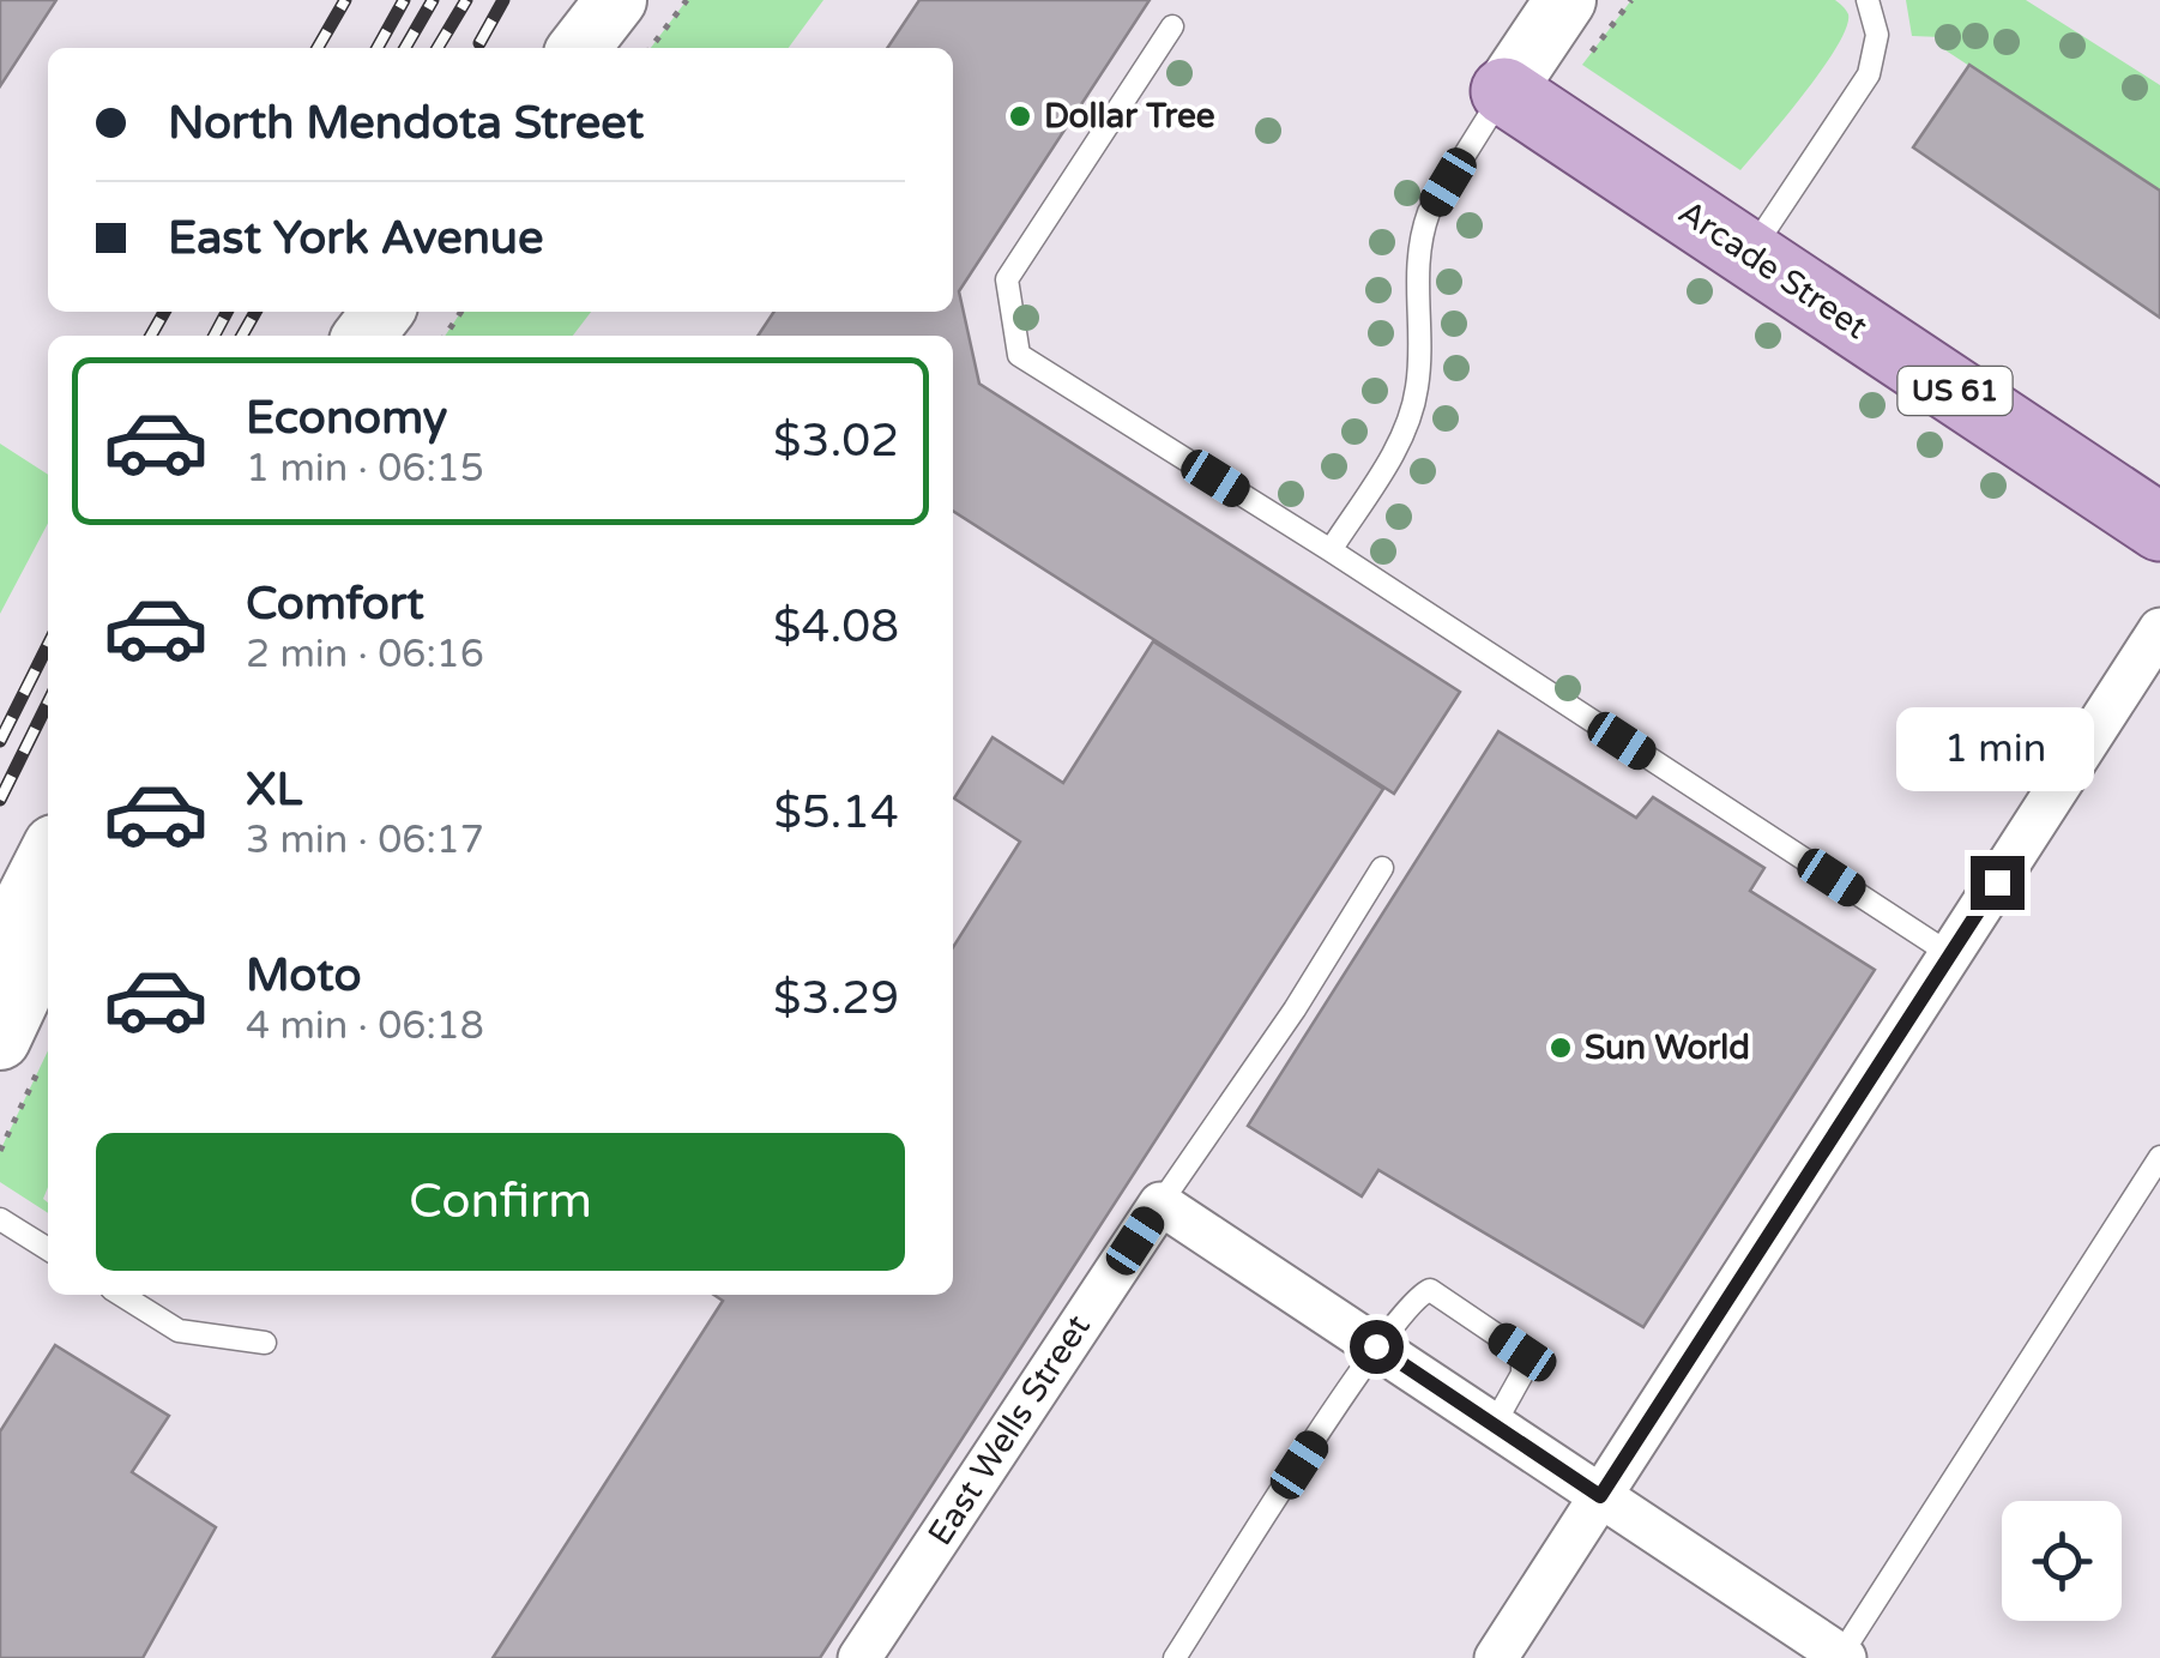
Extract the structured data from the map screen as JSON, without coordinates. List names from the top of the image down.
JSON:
{
  "streets": {
    "main road": ["Arcade Street", "US 61"],
    "street": ["East Wells Street"]
  },
  "places": ["Dollar Tree", "Sun World"],
  "page": {
    "banner": ["North Mendota Street", "East York Avenue"],
    "list": [
      {
        "name": "Economy",
        "note": "1 min · 06:15",
        "value": "$3.02"
      },
      {
        "name": "Comfort",
        "note": "2 min · 06:16",
        "value": "$4.08"
      },
      {
        "name": "XL",
        "note": "3 min · 06:17",
        "value": "$5.14"
      },
      {
        "name": "Moto",
        "note": "4 min · 06:18",
        "value": "$3.29"
      }
    ],
    "bubble": "1 min",
    "buttons": "Confirm"
  }
}
